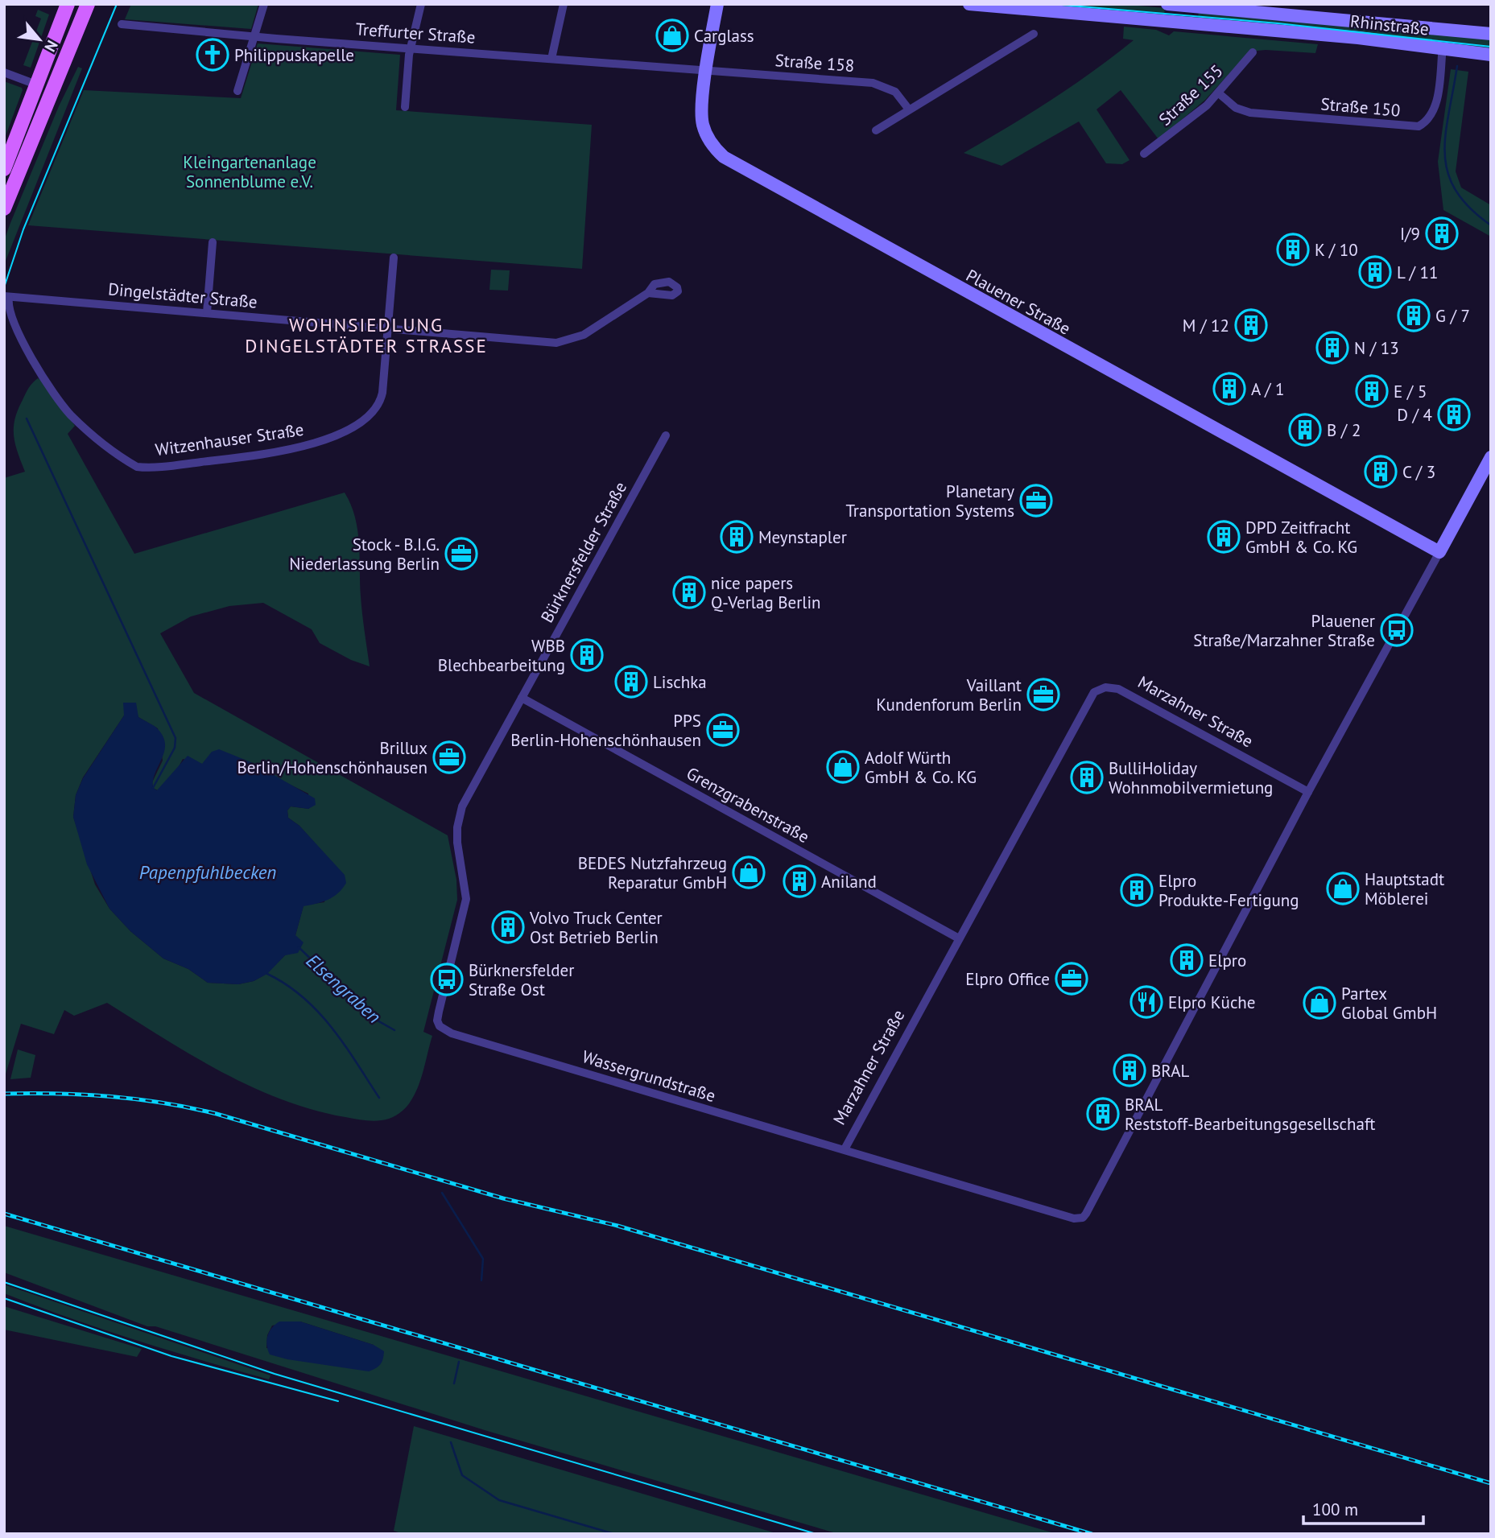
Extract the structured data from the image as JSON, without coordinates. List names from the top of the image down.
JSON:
{
  "streets": {
    "street": [
      "Rhinstraße",
      "Treffurter Straße",
      "Straße 158",
      "Straße 155",
      "Straße 150",
      "Dingelstädter Straße",
      "Plauener Straße",
      "Witzenhauser Straße",
      "Bürknersfelder Straße",
      "Marzahner Straße",
      "Grenzgrabenstraße",
      "Wassergrundstraße"
    ]
  },
  "crossings": [
    ["Rhinstraße", "Straße 150"],
    ["Treffurter Straße", "Straße 158"],
    ["Treffurter Straße", "Plauener Straße"],
    ["Straße 158", "Plauener Straße"],
    ["Straße 155", "Straße 150"],
    ["Dingelstädter Straße", "Witzenhauser Straße"],
    ["Plauener Straße", "Marzahner Straße"],
    ["Bürknersfelder Straße", "Grenzgrabenstraße"],
    ["Bürknersfelder Straße", "Wassergrundstraße"],
    ["Marzahner Straße", "Grenzgrabenstraße"],
    ["Marzahner Straße", "Wassergrundstraße"]
  ],
  "districts": ["WOHNSIEDLUNG DINGELSTÄDTER STRASSE"],
  "water": ["Papenpfuhlbecken", "Elsengraben"],
  "parks": ["Kleingartenanlage Sonnenblume e.V."],
  "places": {
    "shop": [
      "Carglass",
      "Adolf Würth GmbH & Co. KG",
      "BEDES Nutzfahrzeug Reparatur GmbH",
      "Hauptstadt Möblerei",
      "Partex Global GmbH"
    ],
    "church": ["Philippuskapelle"],
    "building": [
      "I/9",
      "K / 10",
      "L / 11",
      "G / 7",
      "M / 12",
      "N / 13",
      "A / 1",
      "E / 5",
      "D / 4",
      "B / 2",
      "C / 3",
      "Meynstapler",
      "DPD Zeitfracht GmbH & Co. KG",
      "nice papers Q-Verlag Berlin",
      "WBB Blechbearbeitung",
      "Lischka",
      "BulliHoliday Wohnmobilvermietung",
      "Aniland",
      "Elpro Produkte-Fertigung",
      "Volvo Truck Center Ost Betrieb Berlin",
      "Elpro",
      "BRAL",
      "BRAL Reststoff-Bearbeitungsgesellschaft"
    ],
    "office": [
      "Planetary Transportation Systems",
      "Stock - B.I.G. Niederlassung Berlin",
      "Vaillant Kundenforum Berlin",
      "PPS Berlin-Hohenschönhausen",
      "Brillux Berlin/Hohenschönhausen",
      "Elpro Office"
    ],
    "bus stop": ["Plauener Straße/Marzahner Straße", "Bürknersfelder Straße Ost"],
    "restaurant": ["Elpro Küche"]
  },
  "scale_bar": "100 m",
  "north": "bottom right"
}
